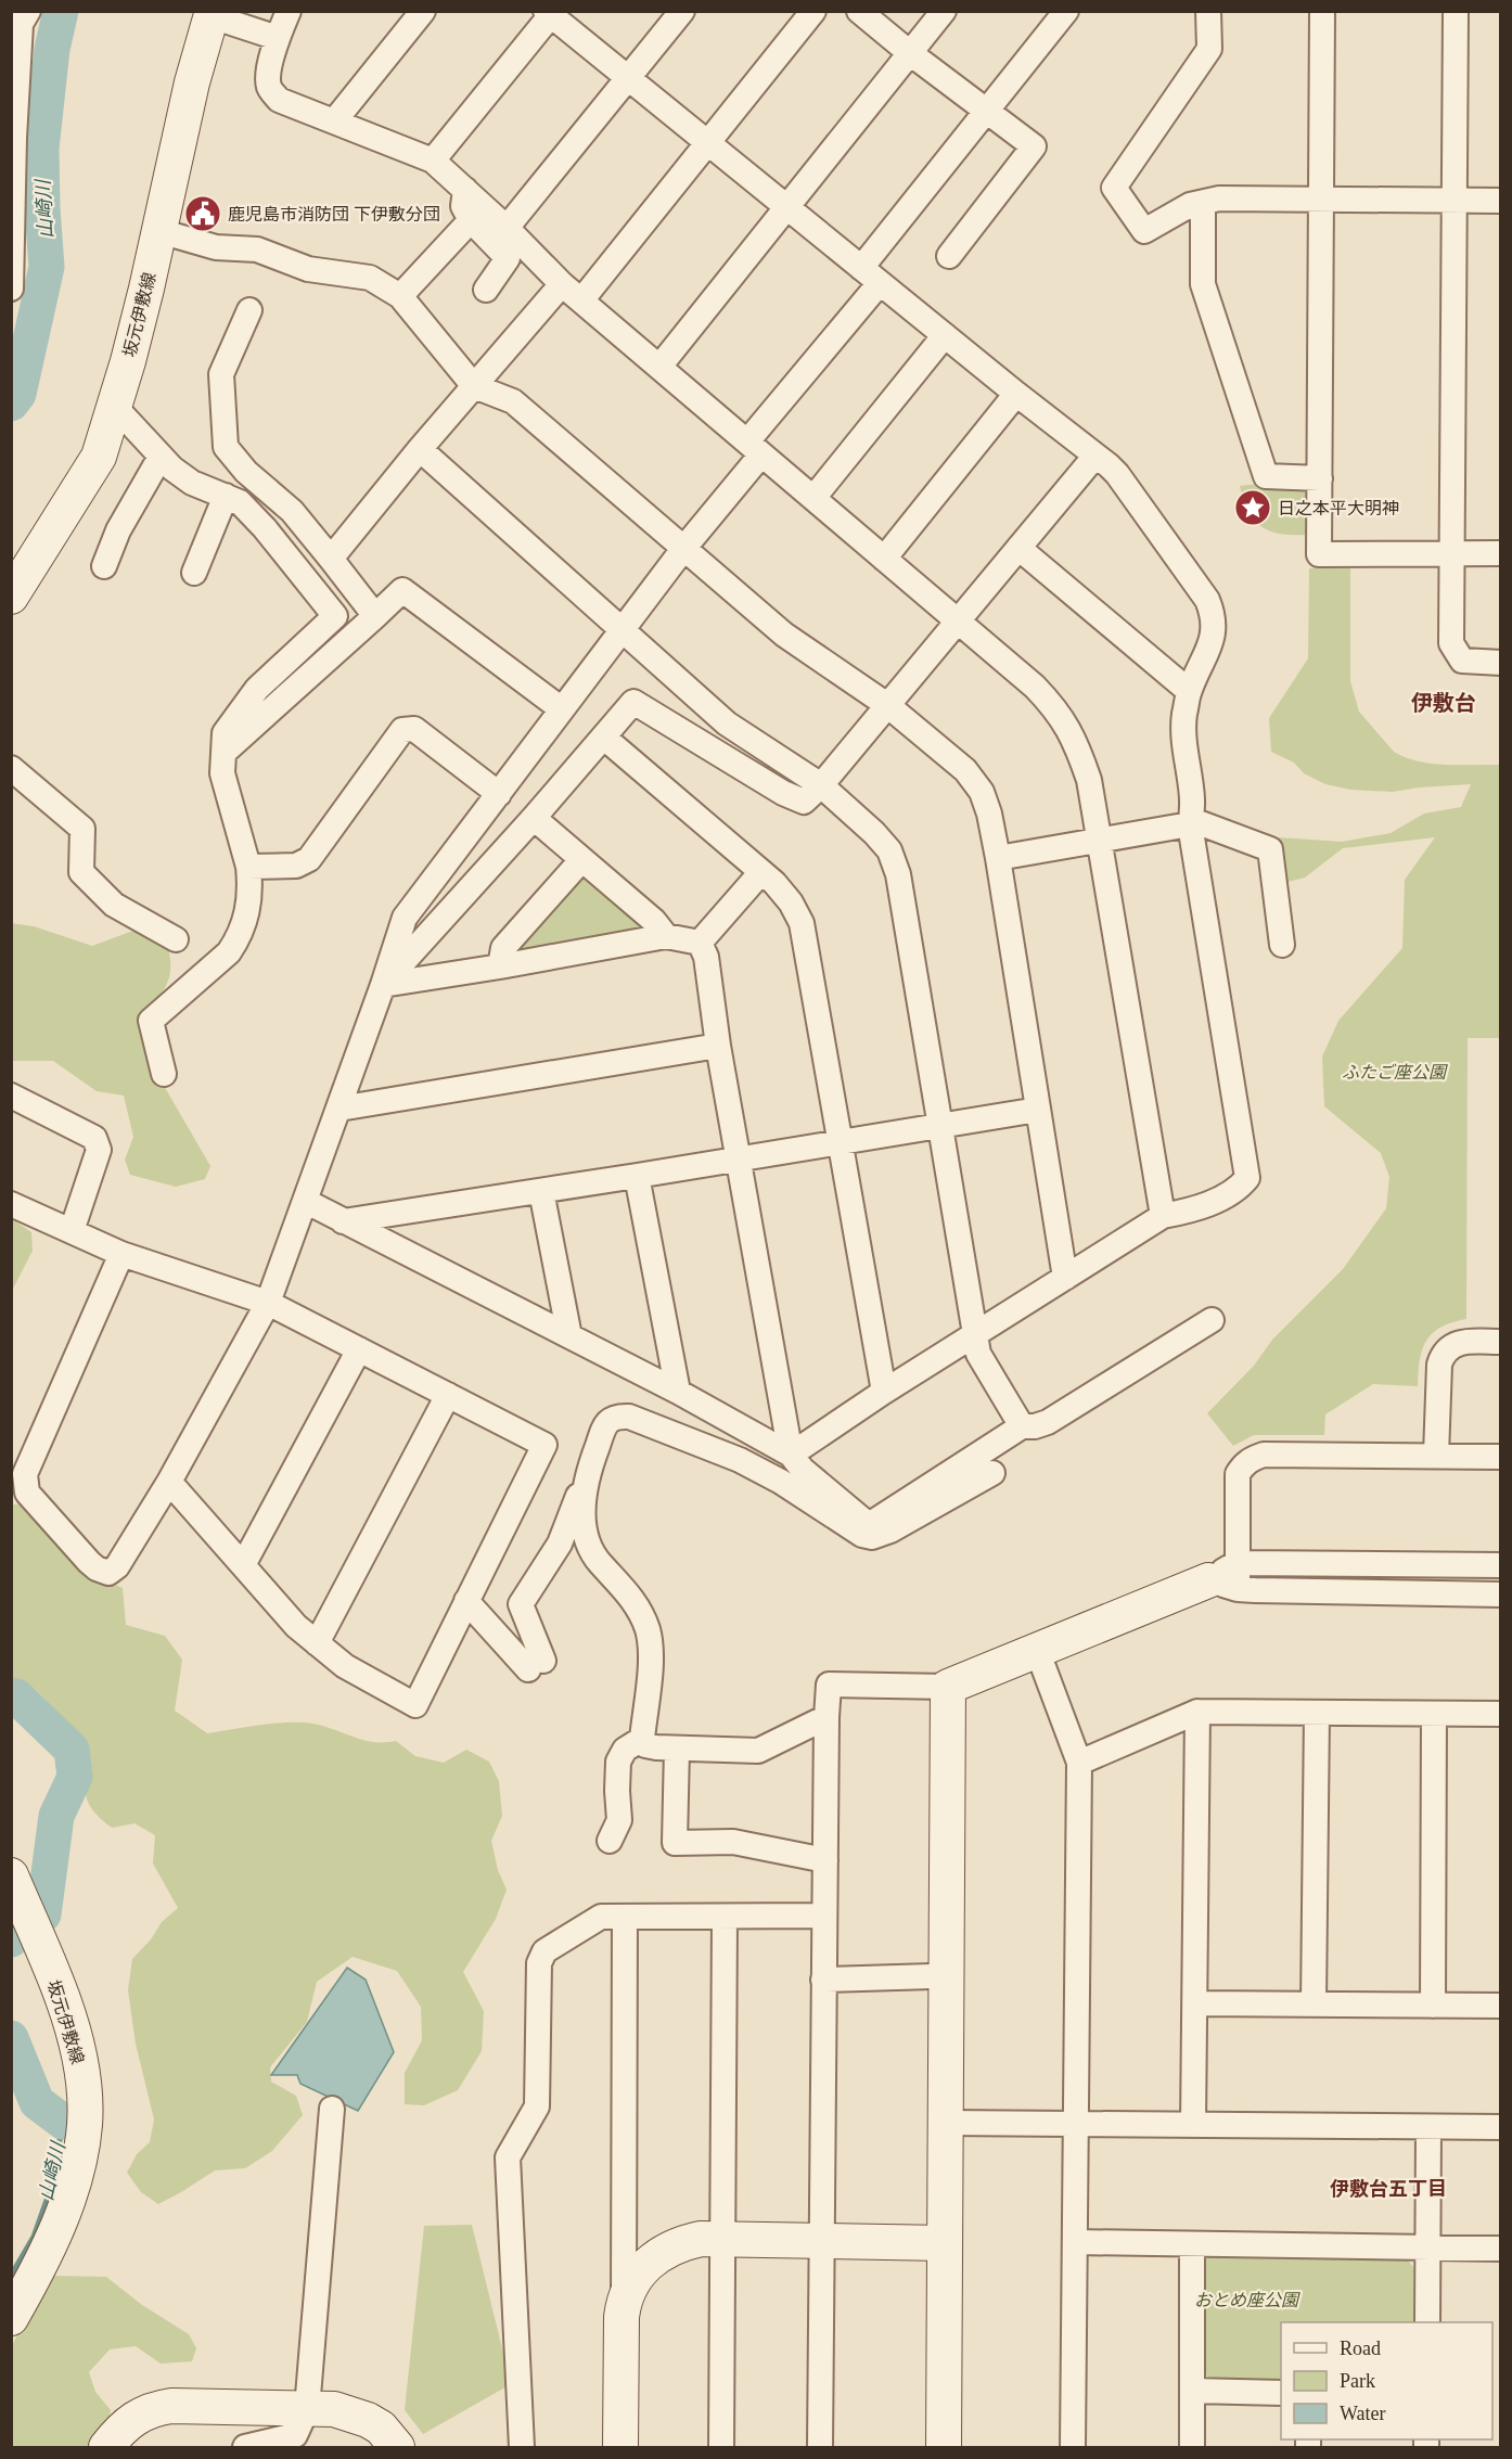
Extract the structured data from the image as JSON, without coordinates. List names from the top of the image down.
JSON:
{
  "streets": {
    "street": ["坂元伊敷線"]
  },
  "districts": ["伊敷台", "伊敷台五丁目"],
  "water": ["山崎川"],
  "parks": ["ふたご座公園", "おとめ座公園"],
  "places": {
    "public building": ["鹿児島市消防団 下伊敷分団"],
    "place": ["日之本平大明神"]
  },
  "legend": ["Road", "Park", "Water"]
}
